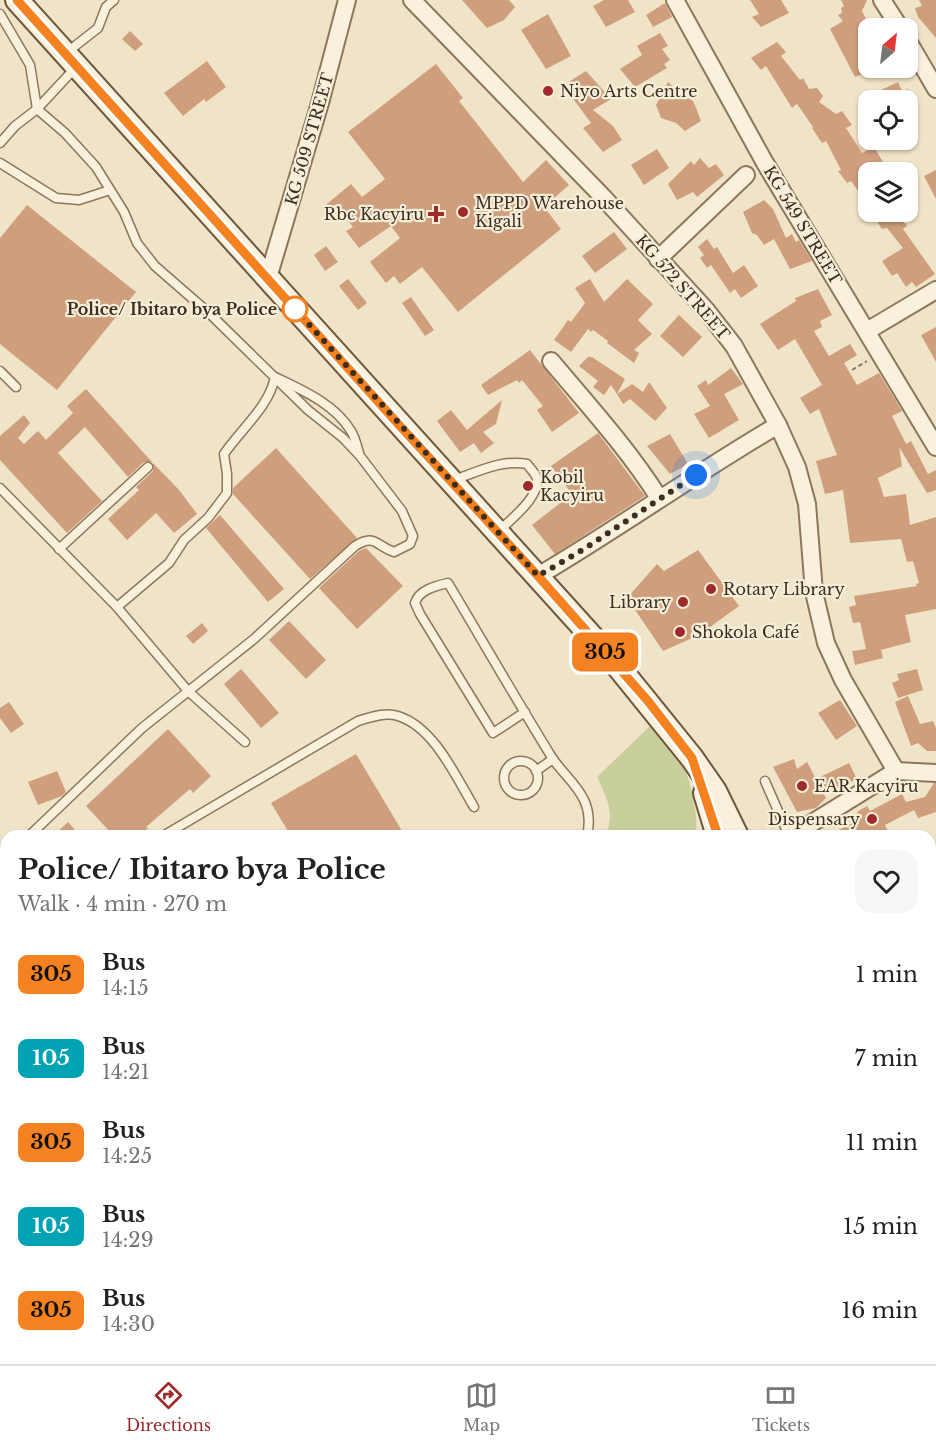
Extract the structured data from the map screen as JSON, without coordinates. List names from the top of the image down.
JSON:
{
  "streets": {
    "street": ["KG 509 STREET", "KG 549 STREET", "KG 572 STREET"]
  },
  "places": {
    "other": [
      "Niyo Arts Centre",
      "MPPD Warehouse Kigali",
      "Police/ Ibitaro bya Police",
      "Kobil Kacyiru",
      "Rotary Library",
      "Library",
      "Shokola Café",
      "EAR Kacyiru",
      "Dispensary"
    ],
    "health": ["Rbc Kacyiru"]
  },
  "lines": ["bus line 305"],
  "north": "top right",
  "page": {
    "on_map": "305",
    "heading": ["Police/ Ibitaro bya Police", "Walk · 4 min · 270 m"],
    "list": [
      {
        "mark": "305",
        "name": "Bus",
        "note": "14:15",
        "value": "1 min"
      },
      {
        "mark": "105",
        "name": "Bus",
        "note": "14:21",
        "value": "7 min"
      },
      {
        "mark": "305",
        "name": "Bus",
        "note": "14:25",
        "value": "11 min"
      },
      {
        "mark": "105",
        "name": "Bus",
        "note": "14:29",
        "value": "15 min"
      },
      {
        "mark": "305",
        "name": "Bus",
        "note": "14:30",
        "value": "16 min"
      }
    ],
    "tabs": ["Directions", "Map", "Tickets"]
  }
}
